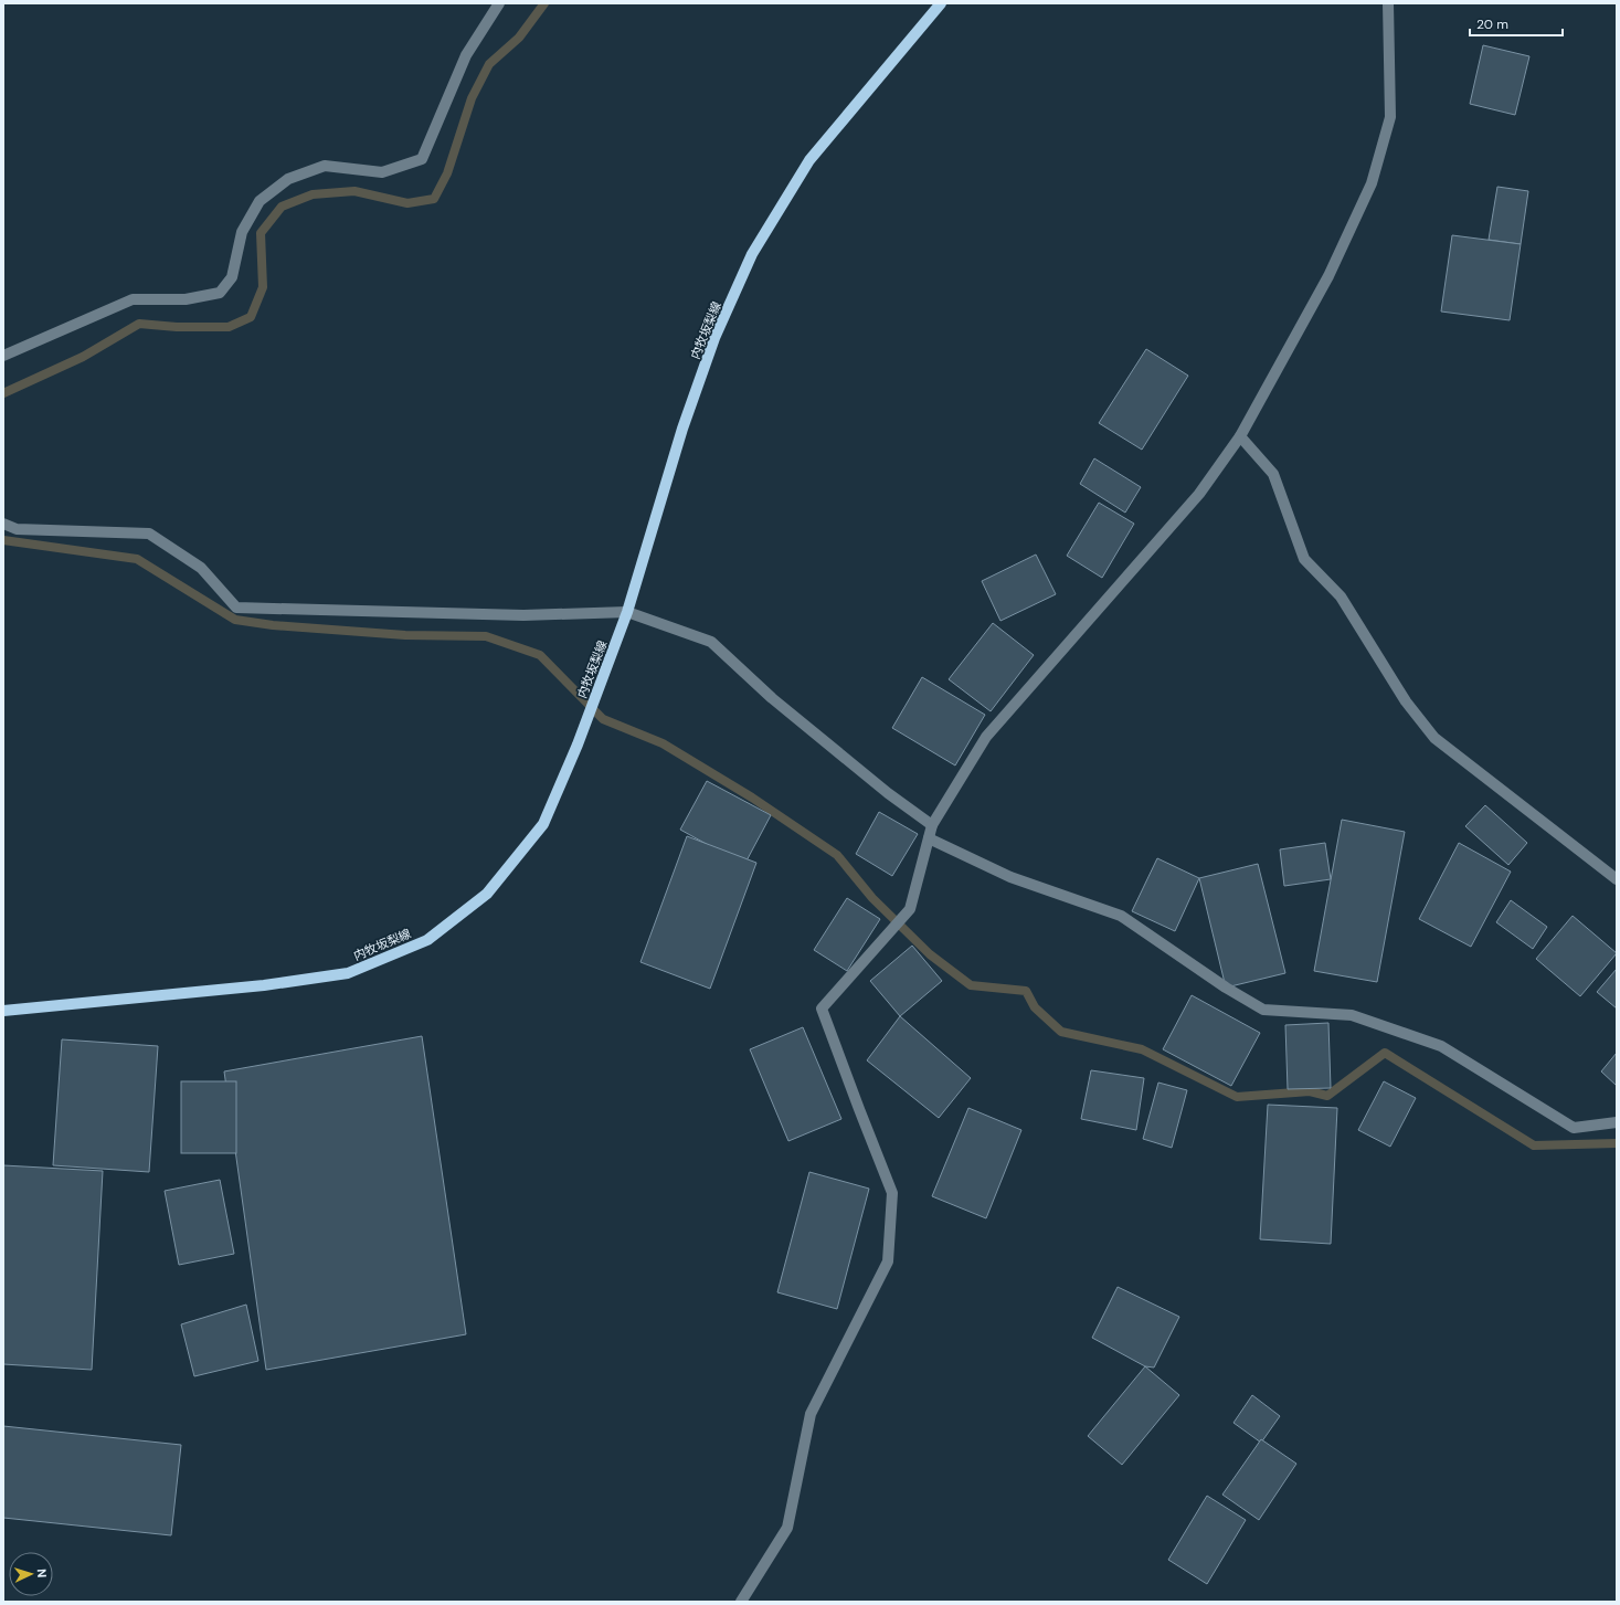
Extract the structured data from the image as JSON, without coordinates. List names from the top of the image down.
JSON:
{
  "streets": {
    "main road": ["内牧坂梨線"]
  },
  "scale_bar": "20 m",
  "north": "right"
}
